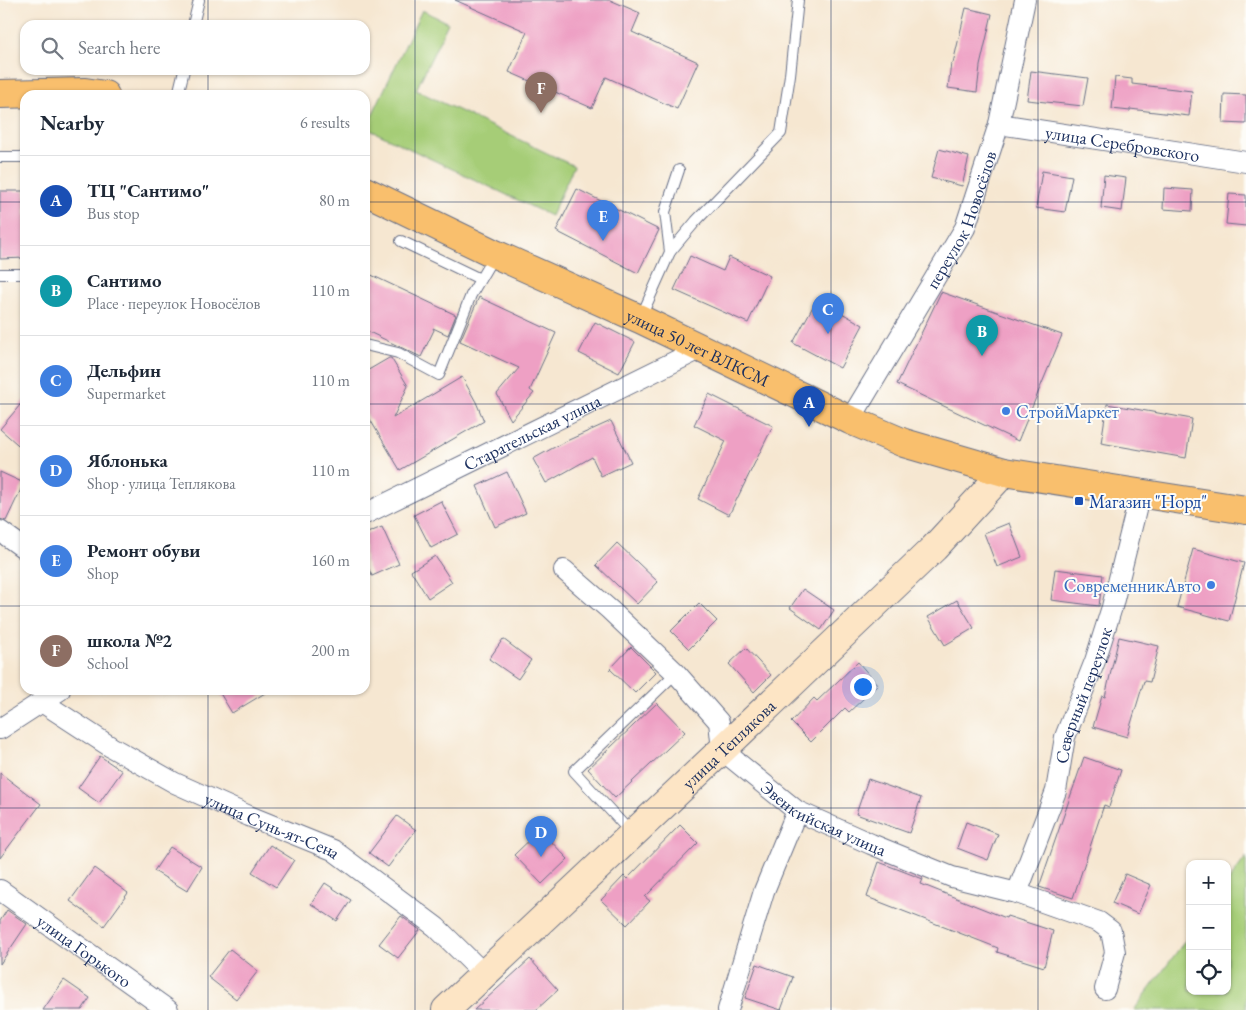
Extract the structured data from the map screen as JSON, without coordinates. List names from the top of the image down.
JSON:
{
  "streets": {
    "main road": ["улица 50 лет ВЛКСМ", "улица Теплякова"],
    "street": [
      "улица Серебровского",
      "переулок Новосёлов",
      "Старательская улица",
      "Северный переулок",
      "Эвенкийская улица",
      "улица Сунь-ят-Сена",
      "улица Горького"
    ]
  },
  "crossings": [
    ["улица Серебровского", "переулок Новосёлов"],
    ["переулок Новосёлов", "улица 50 лет ВЛКСМ"],
    ["улица 50 лет ВЛКСМ", "Старательская улица"],
    ["улица 50 лет ВЛКСМ", "Северный переулок"],
    ["улица 50 лет ВЛКСМ", "улица Теплякова"],
    ["Северный переулок", "Эвенкийская улица"],
    ["улица Теплякова", "Эвенкийская улица"],
    ["улица Теплякова", "улица Сунь-ят-Сена"]
  ],
  "places": {
    "other": ["СтройМаркет", "СовременникАвто"],
    "transit": ["Магазин \"Норд\""]
  },
  "page": {
    "search": "Search here",
    "pins": [
      "F",
      "E",
      "C",
      "B",
      "A",
      "D"
    ],
    "heading": ["Nearby", "6 results"],
    "list": [
      {
        "mark": "A",
        "name": "ТЦ \"Сантимо\"",
        "note": "Bus stop",
        "value": "80 m"
      },
      {
        "mark": "B",
        "name": "Сантимо",
        "note": "Place · переулок Новосёлов",
        "value": "110 m"
      },
      {
        "mark": "C",
        "name": "Дельфин",
        "note": "Supermarket",
        "value": "110 m"
      },
      {
        "mark": "D",
        "name": "Яблонька",
        "note": "Shop · улица Теплякова",
        "value": "110 m"
      },
      {
        "mark": "E",
        "name": "Ремонт обуви",
        "note": "Shop",
        "value": "160 m"
      },
      {
        "mark": "F",
        "name": "школа №2",
        "note": "School",
        "value": "200 m"
      }
    ],
    "map_buttons": ["+", "−"]
  }
}
